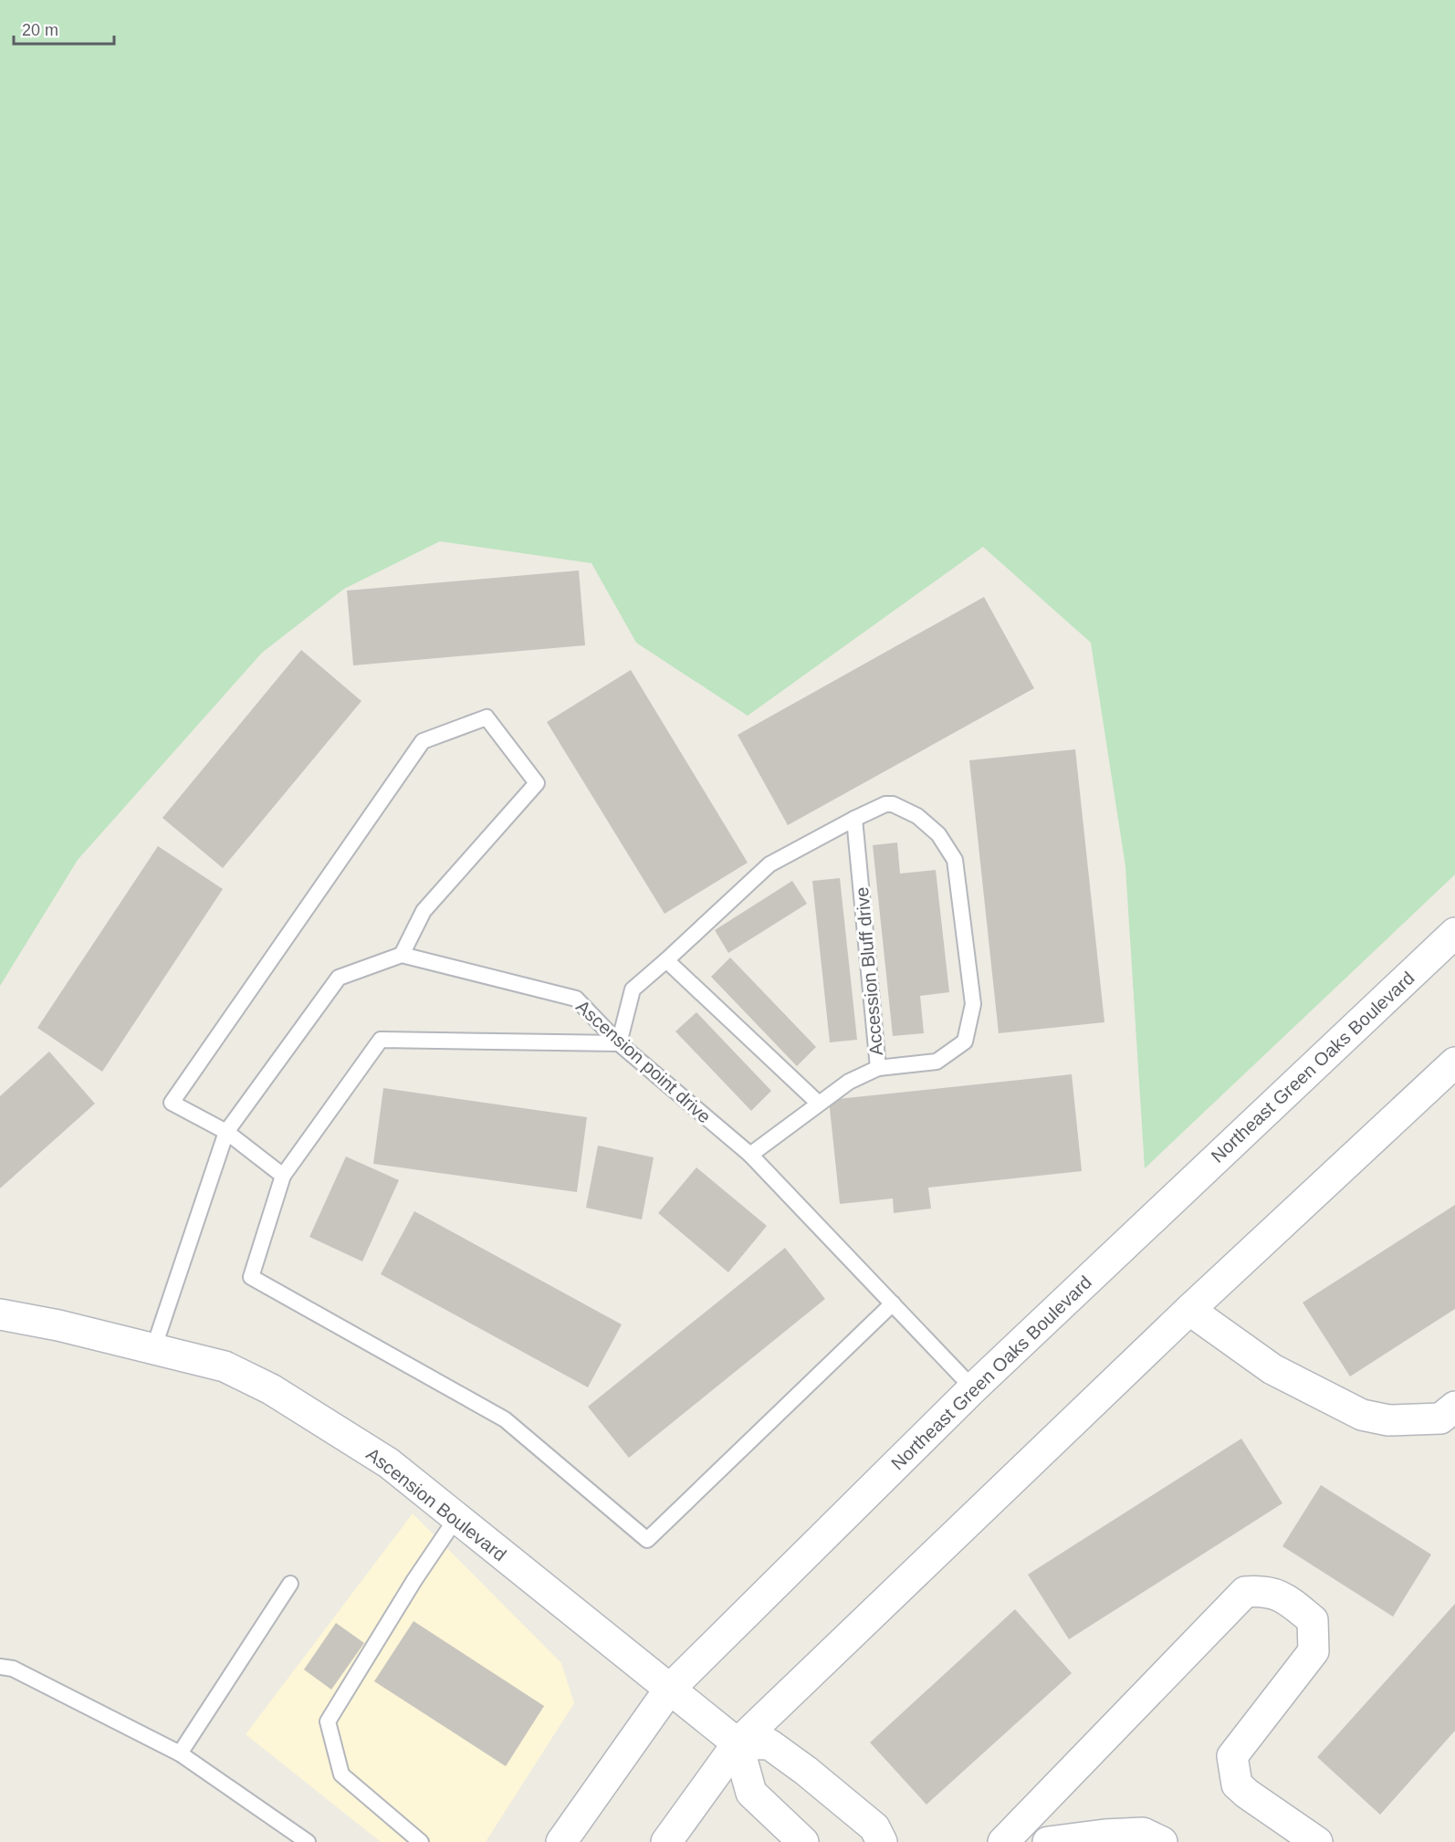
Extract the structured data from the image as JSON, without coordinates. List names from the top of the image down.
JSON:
{
  "streets": {
    "main road": ["Northeast Green Oaks Boulevard", "Ascension Boulevard"],
    "lane": ["Accession Bluff drive", "Ascension point drive"]
  },
  "crossings": [
    ["Accession Bluff drive", "Ascension point drive"],
    ["Ascension point drive", "Northeast Green Oaks Boulevard"],
    ["Northeast Green Oaks Boulevard", "Ascension Boulevard"]
  ],
  "scale_bar": "20 m"
}
